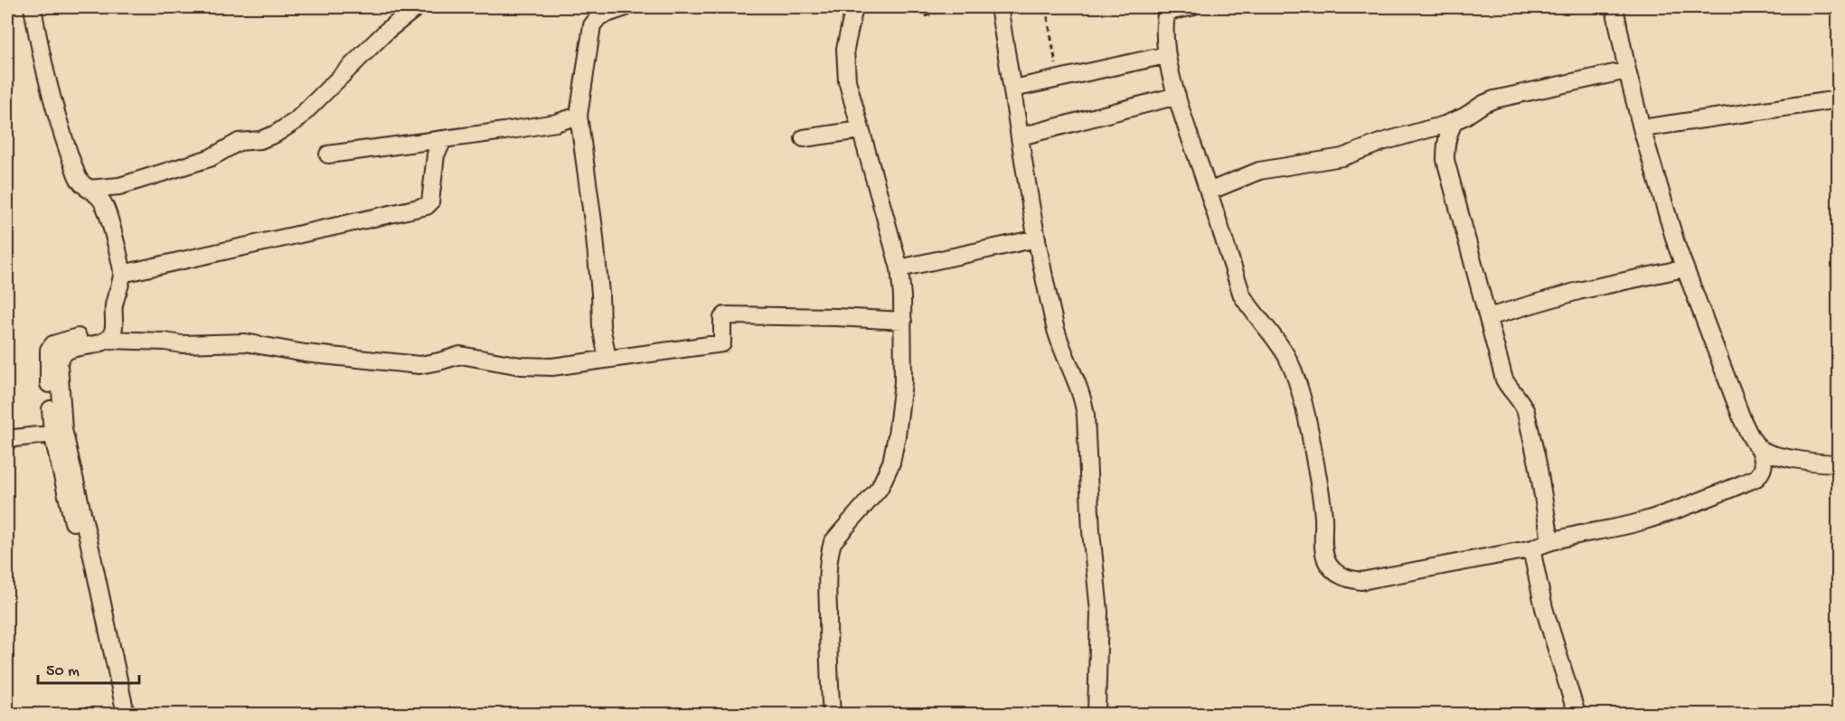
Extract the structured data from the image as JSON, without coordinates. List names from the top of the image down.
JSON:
{
  "scale_bar": "50 m"
}
